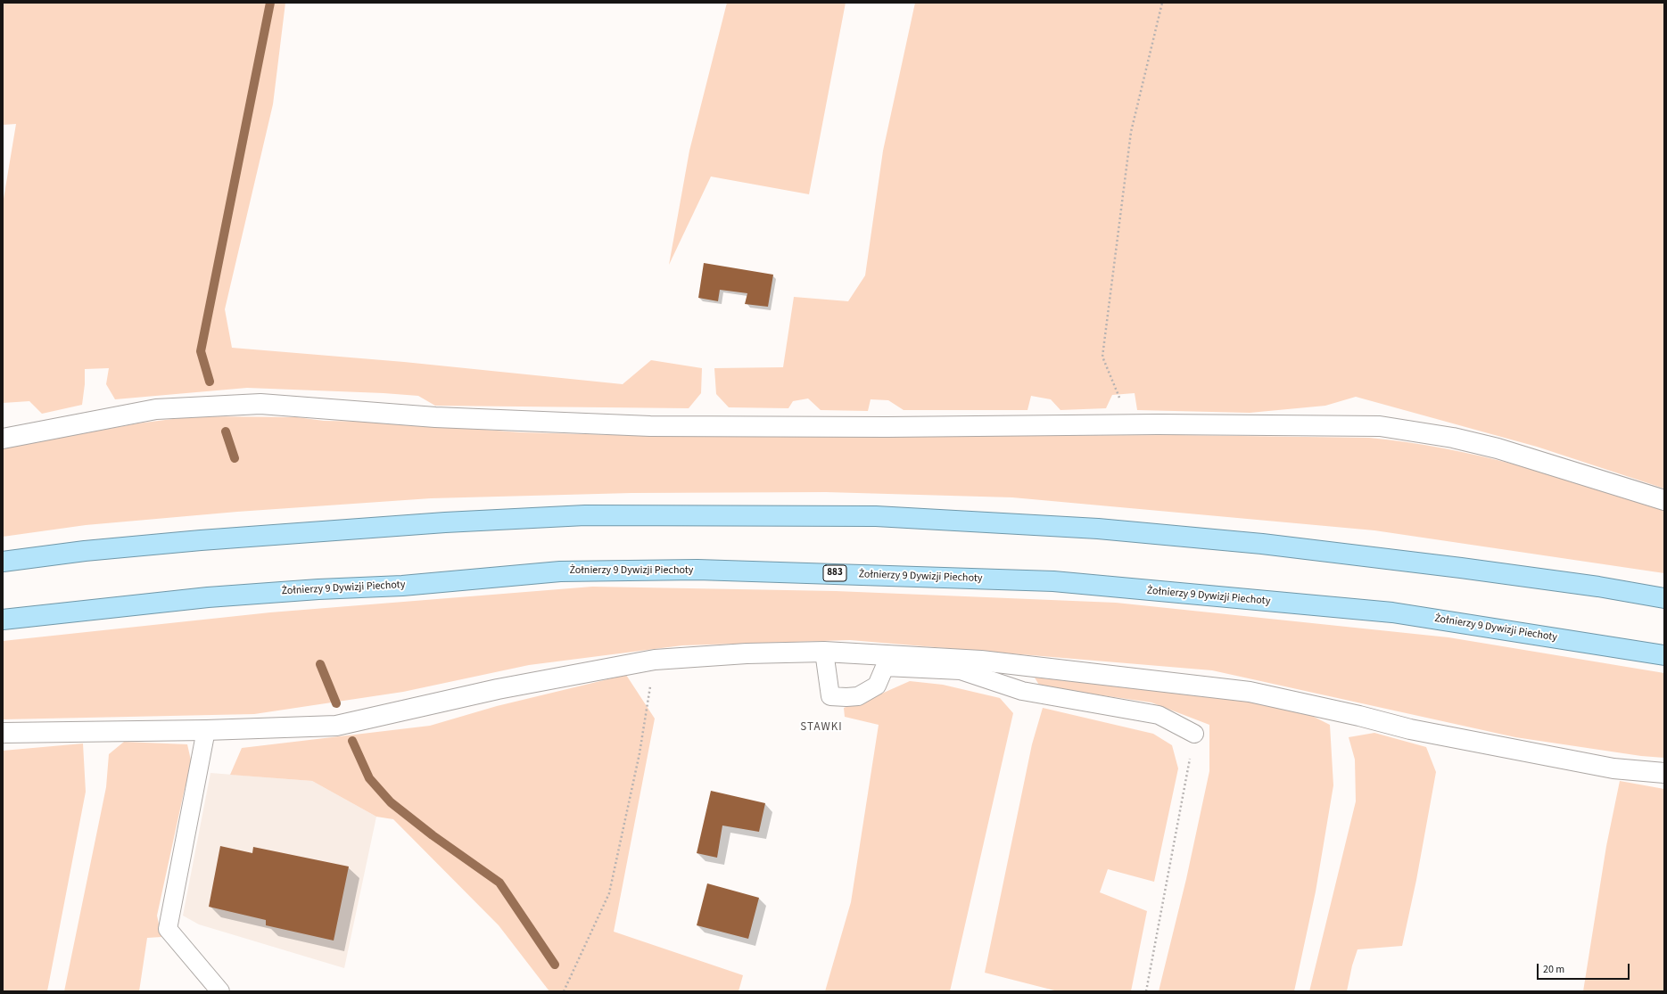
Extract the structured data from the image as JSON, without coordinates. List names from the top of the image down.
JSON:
{
  "streets": {
    "highway": ["Żołnierzy 9 Dywizji Piechoty", "883"]
  },
  "districts": ["STAWKI"],
  "scale_bar": "20 m"
}
